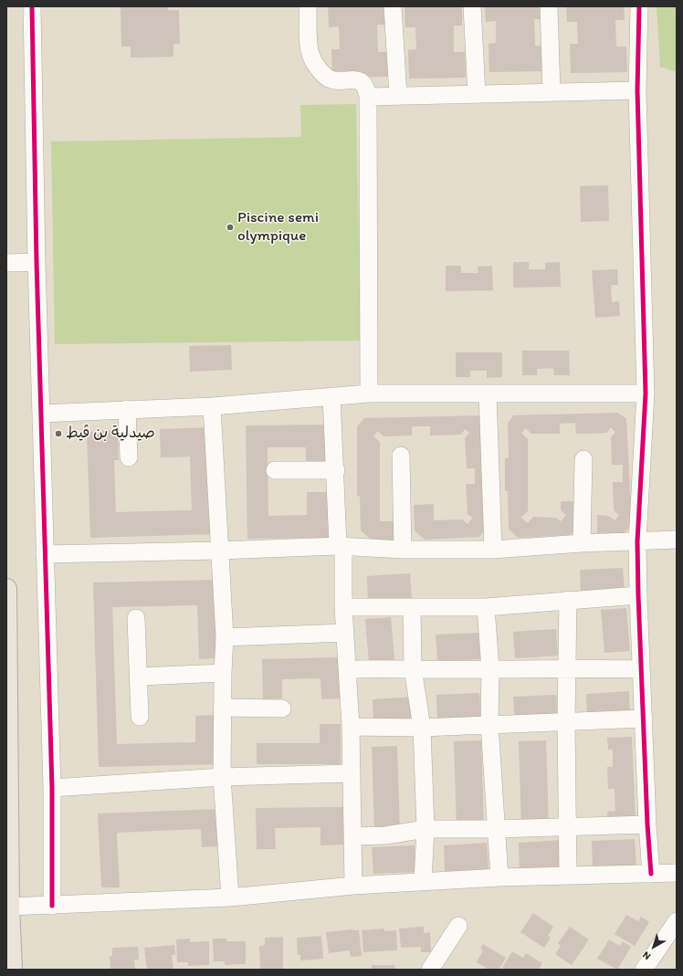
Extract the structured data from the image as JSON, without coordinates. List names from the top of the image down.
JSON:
{
  "places": ["Piscine semi olympique", "صيدلية بن ڤيط"],
  "north": "bottom left"
}
